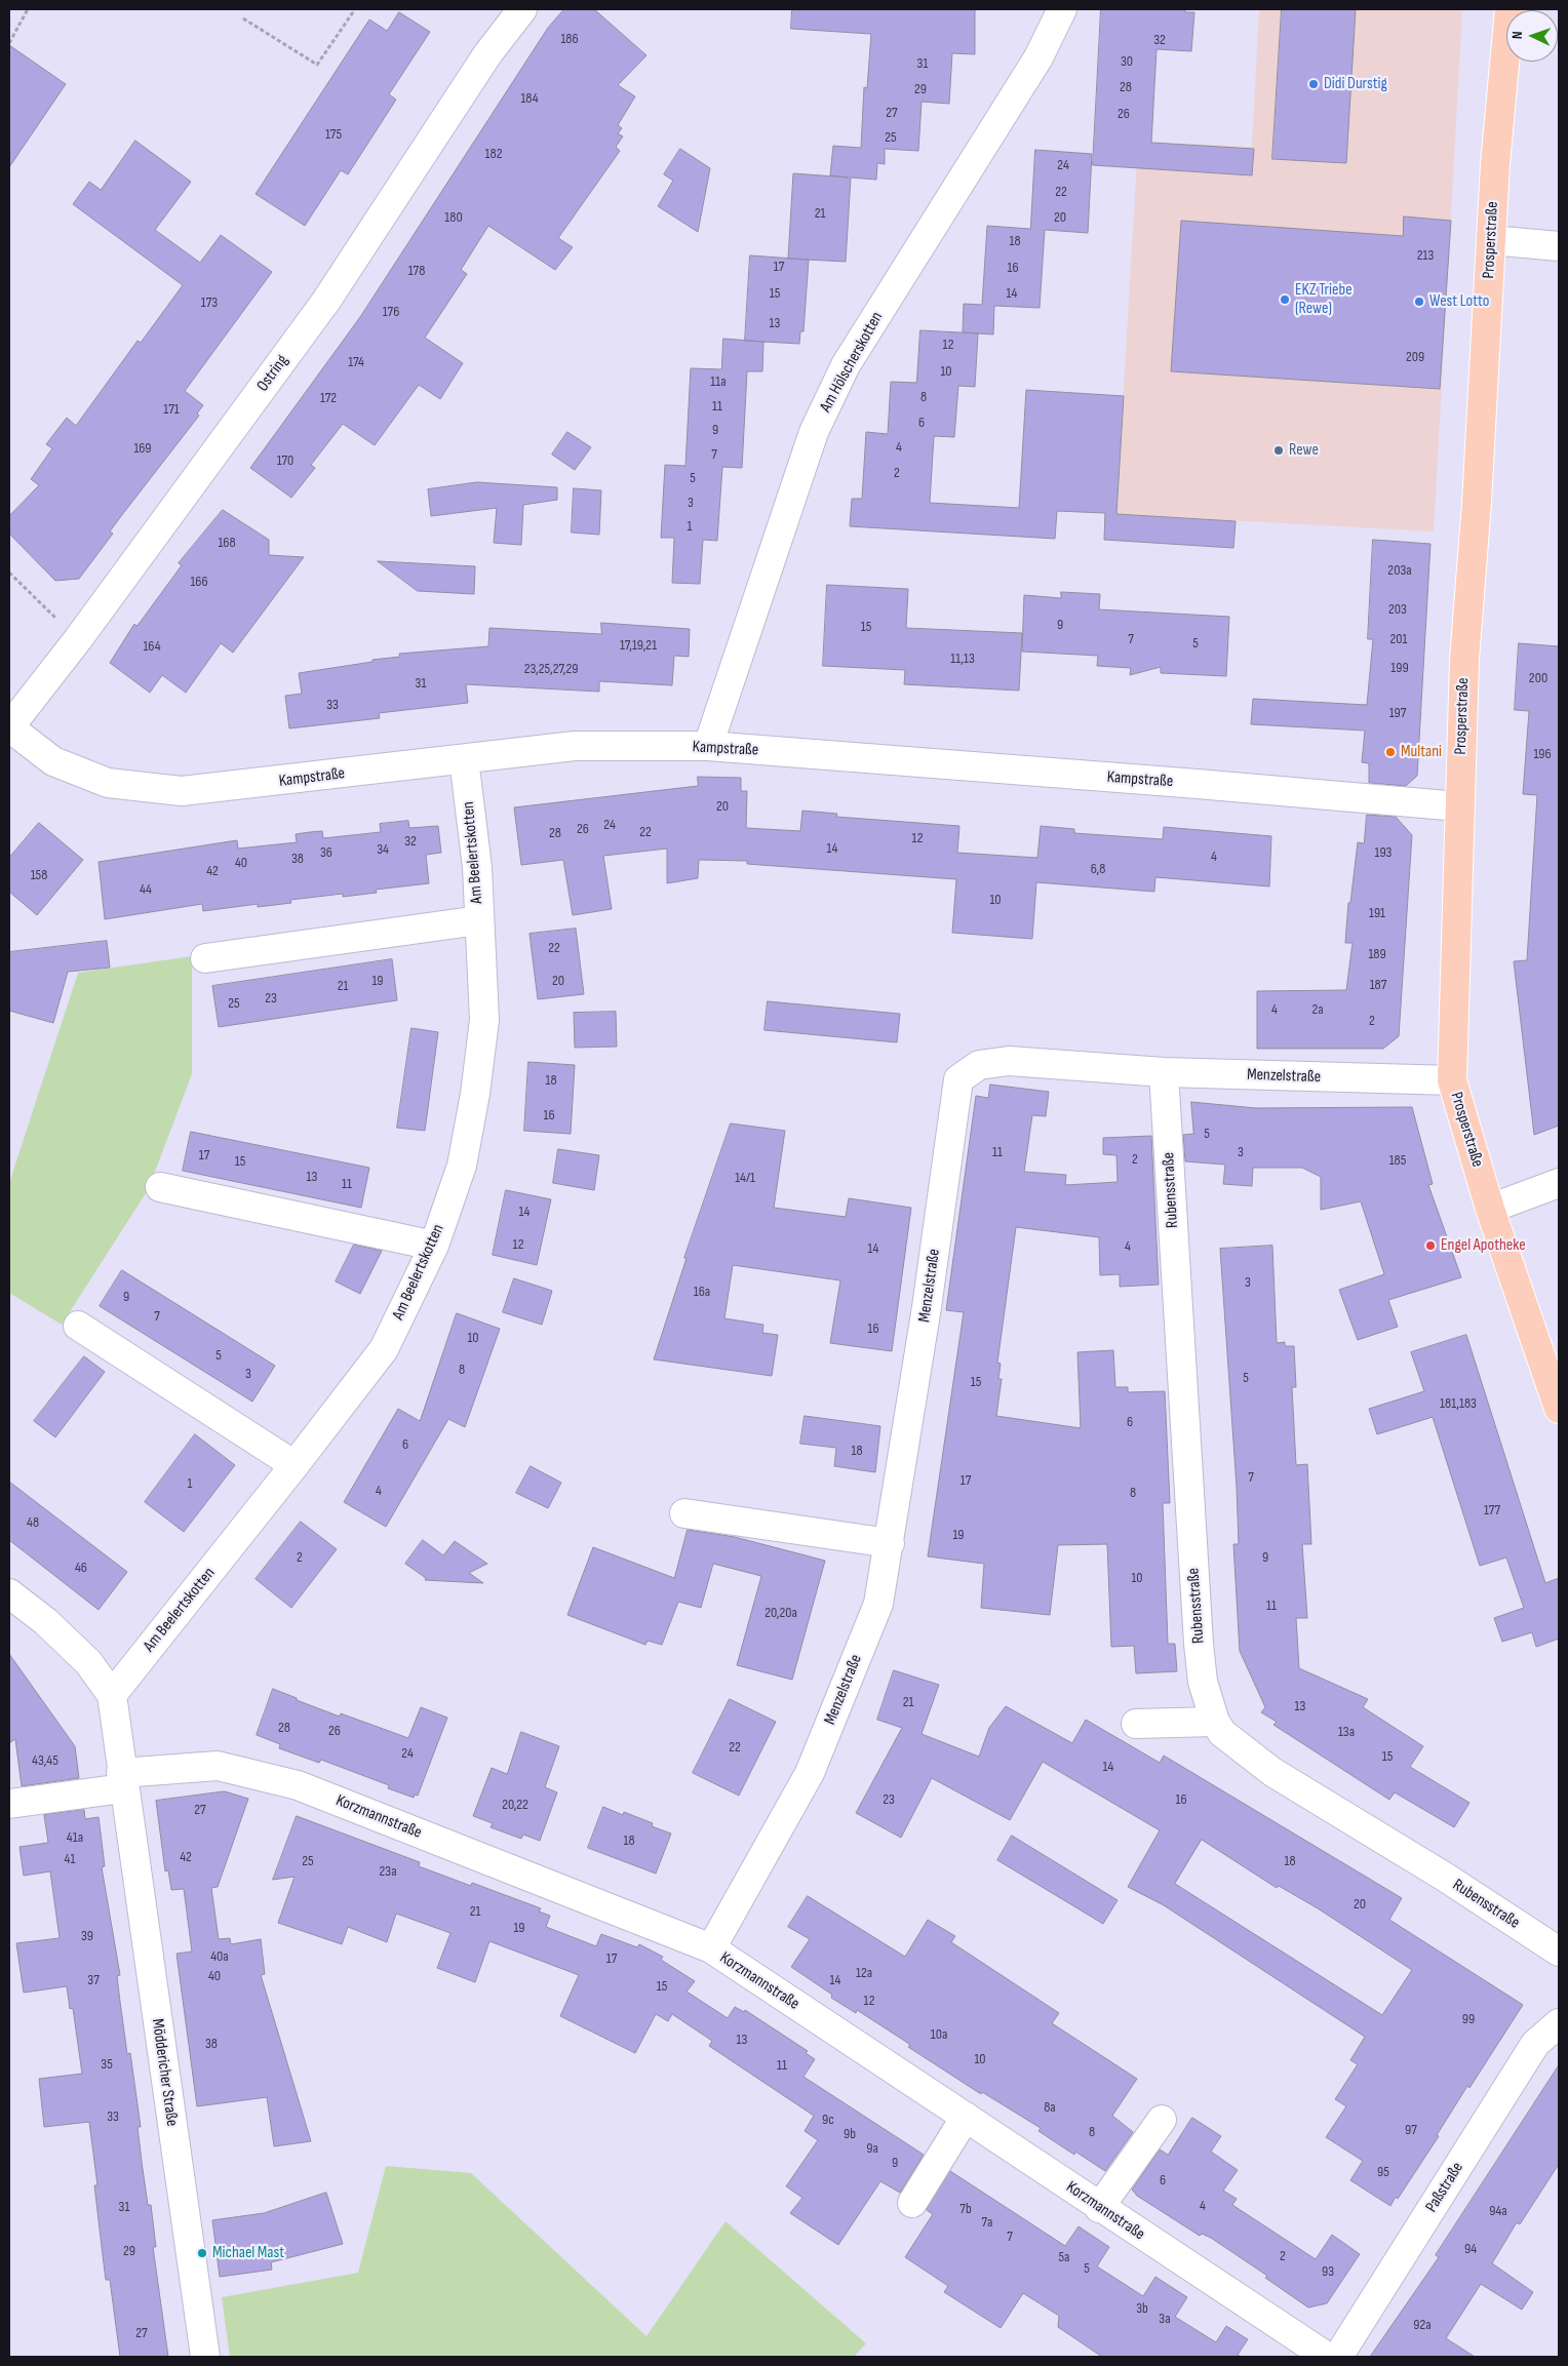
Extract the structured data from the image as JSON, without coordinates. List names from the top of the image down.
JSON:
{
  "streets": {
    "main road": ["Prosperstraße"],
    "street": [
      "Am Hölscherskotten",
      "Ostring",
      "Kampstraße",
      "Am Beelertskotten",
      "Menzelstraße",
      "Rubensstraße",
      "Korzmannstraße",
      "Möddericher Straße",
      "Paßstraße"
    ]
  },
  "crossings": [
    ["Prosperstraße", "Kampstraße"],
    ["Prosperstraße", "Menzelstraße"],
    ["Am Hölscherskotten", "Kampstraße"],
    ["Ostring", "Kampstraße"],
    ["Kampstraße", "Am Beelertskotten"],
    ["Am Beelertskotten", "Möddericher Straße"],
    ["Menzelstraße", "Rubensstraße"],
    ["Menzelstraße", "Korzmannstraße"],
    ["Korzmannstraße", "Möddericher Straße"]
  ],
  "places": [
    "Didi Durstig",
    "EKZ Triebe (Rewe)",
    "West Lotto",
    "Rewe",
    "Multani",
    "Engel Apotheke",
    "Michael Mast"
  ],
  "house_numbers": [
    "186",
    "32",
    "30",
    "31",
    "28",
    "29",
    "184",
    "27",
    "26",
    "175",
    "25",
    "182",
    "24",
    "22",
    "21",
    "180",
    "20",
    "18",
    "213",
    "17",
    "16",
    "178",
    "15",
    "14",
    "173",
    "176",
    "13",
    "12",
    "209",
    "174",
    "10",
    "11a",
    "8",
    "172",
    "11",
    "171",
    "6",
    "9",
    "4",
    "169",
    "7",
    "170",
    "2",
    "5",
    "3",
    "1",
    "168",
    "203a",
    "166",
    "203",
    "9",
    "15",
    "7",
    "201",
    "5",
    "17,19,21",
    "164",
    "11,13",
    "199",
    "23,25,27,29",
    "200",
    "31",
    "33",
    "197",
    "196",
    "20",
    "24",
    "26",
    "22",
    "28",
    "12",
    "32",
    "14",
    "34",
    "36",
    "193",
    "4",
    "38",
    "40",
    "6,8",
    "42",
    "158",
    "44",
    "10",
    "191",
    "22",
    "189",
    "19",
    "20",
    "187",
    "21",
    "23",
    "25",
    "4",
    "2a",
    "2",
    "18",
    "16",
    "5",
    "11",
    "3",
    "17",
    "2",
    "185",
    "15",
    "13",
    "14/1",
    "11",
    "14",
    "12",
    "4",
    "14",
    "3",
    "16a",
    "9",
    "7",
    "16",
    "10",
    "5",
    "8",
    "3",
    "5",
    "15",
    "181,183",
    "6",
    "6",
    "18",
    "7",
    "17",
    "1",
    "4",
    "8",
    "177",
    "48",
    "19",
    "2",
    "9",
    "46",
    "10",
    "11",
    "20,20a",
    "21",
    "13",
    "28",
    "26",
    "13a",
    "22",
    "24",
    "15",
    "43,45",
    "14",
    "23",
    "16",
    "20,22",
    "27",
    "41a",
    "18",
    "42",
    "41",
    "25",
    "18",
    "23a",
    "20",
    "21",
    "19",
    "39",
    "40a",
    "17",
    "12a",
    "40",
    "37",
    "14",
    "15",
    "12",
    "99",
    "10a",
    "13",
    "38",
    "10",
    "35",
    "11",
    "8a",
    "33",
    "9c",
    "97",
    "8",
    "9b",
    "9a",
    "9",
    "95",
    "6",
    "4",
    "31",
    "7b",
    "94a",
    "7a",
    "7",
    "94",
    "29",
    "2",
    "5a",
    "5",
    "93",
    "3b",
    "3a",
    "92a",
    "27"
  ],
  "north": "left"
}
